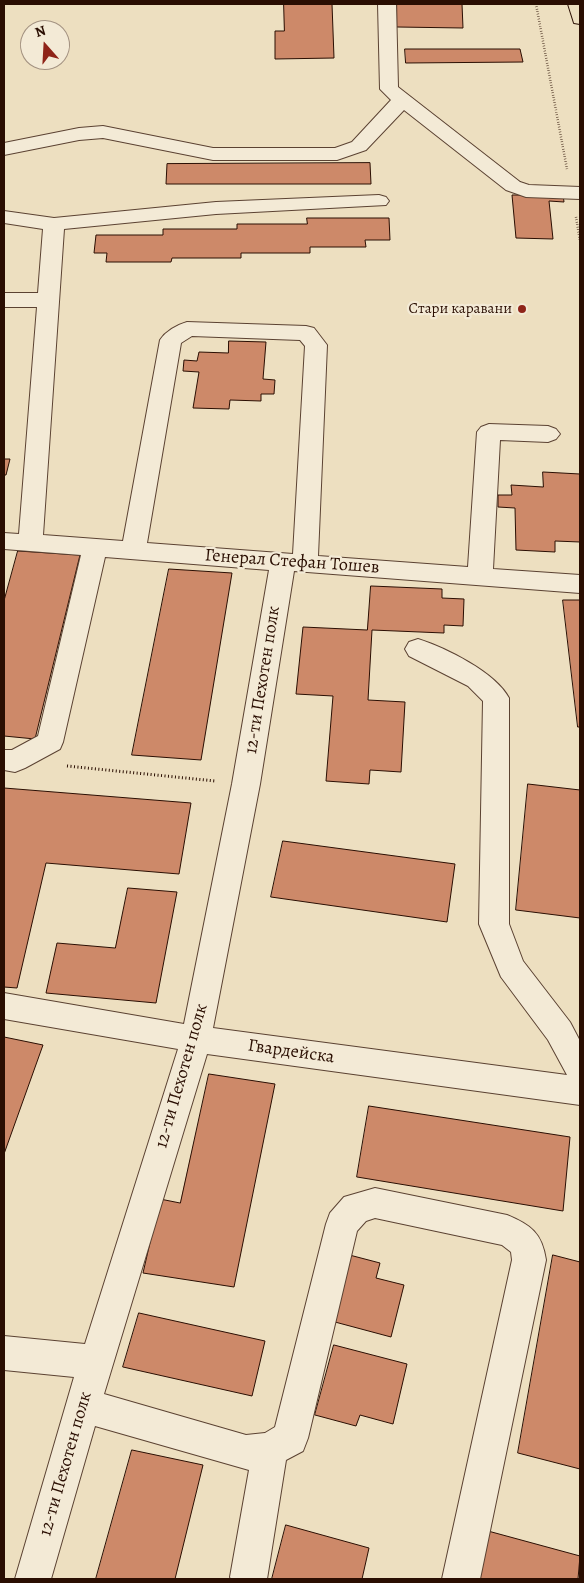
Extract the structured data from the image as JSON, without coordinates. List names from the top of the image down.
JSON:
{
  "streets": {
    "street": ["Генерал Стефан Тошев", "12-ти Пехотен полк", "Гвардейска"]
  },
  "crossings": [
    ["Генерал Стефан Тошев", "12-ти Пехотен полк"],
    ["12-ти Пехотен полк", "Гвардейска"]
  ],
  "places": ["Стари каравани"],
  "north": "top"
}
